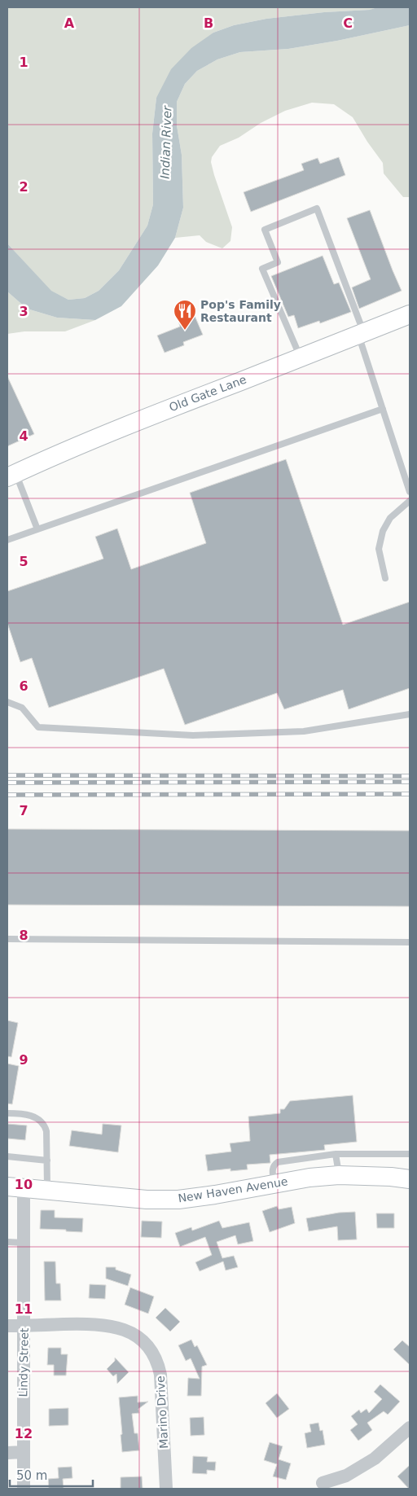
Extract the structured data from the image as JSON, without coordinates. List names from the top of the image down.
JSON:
{
  "streets": {
    "main road": ["Old Gate Lane", "New Haven Avenue"],
    "street": ["Lindy Street", "Marino Drive"]
  },
  "crossings": [
    ["New Haven Avenue", "Lindy Street"],
    ["Lindy Street", "Marino Drive"]
  ],
  "water": ["Indian River"],
  "places": {
    "restaurant": ["Pop's Family Restaurant"]
  },
  "scale_bar": "50 m",
  "grid": {
    "columns": ["A", "B", "C"],
    "rows": [
      "1",
      "2",
      "3",
      "4",
      "5",
      "6",
      "7",
      "8",
      "9",
      "10",
      "11",
      "12"
    ]
  }
}
